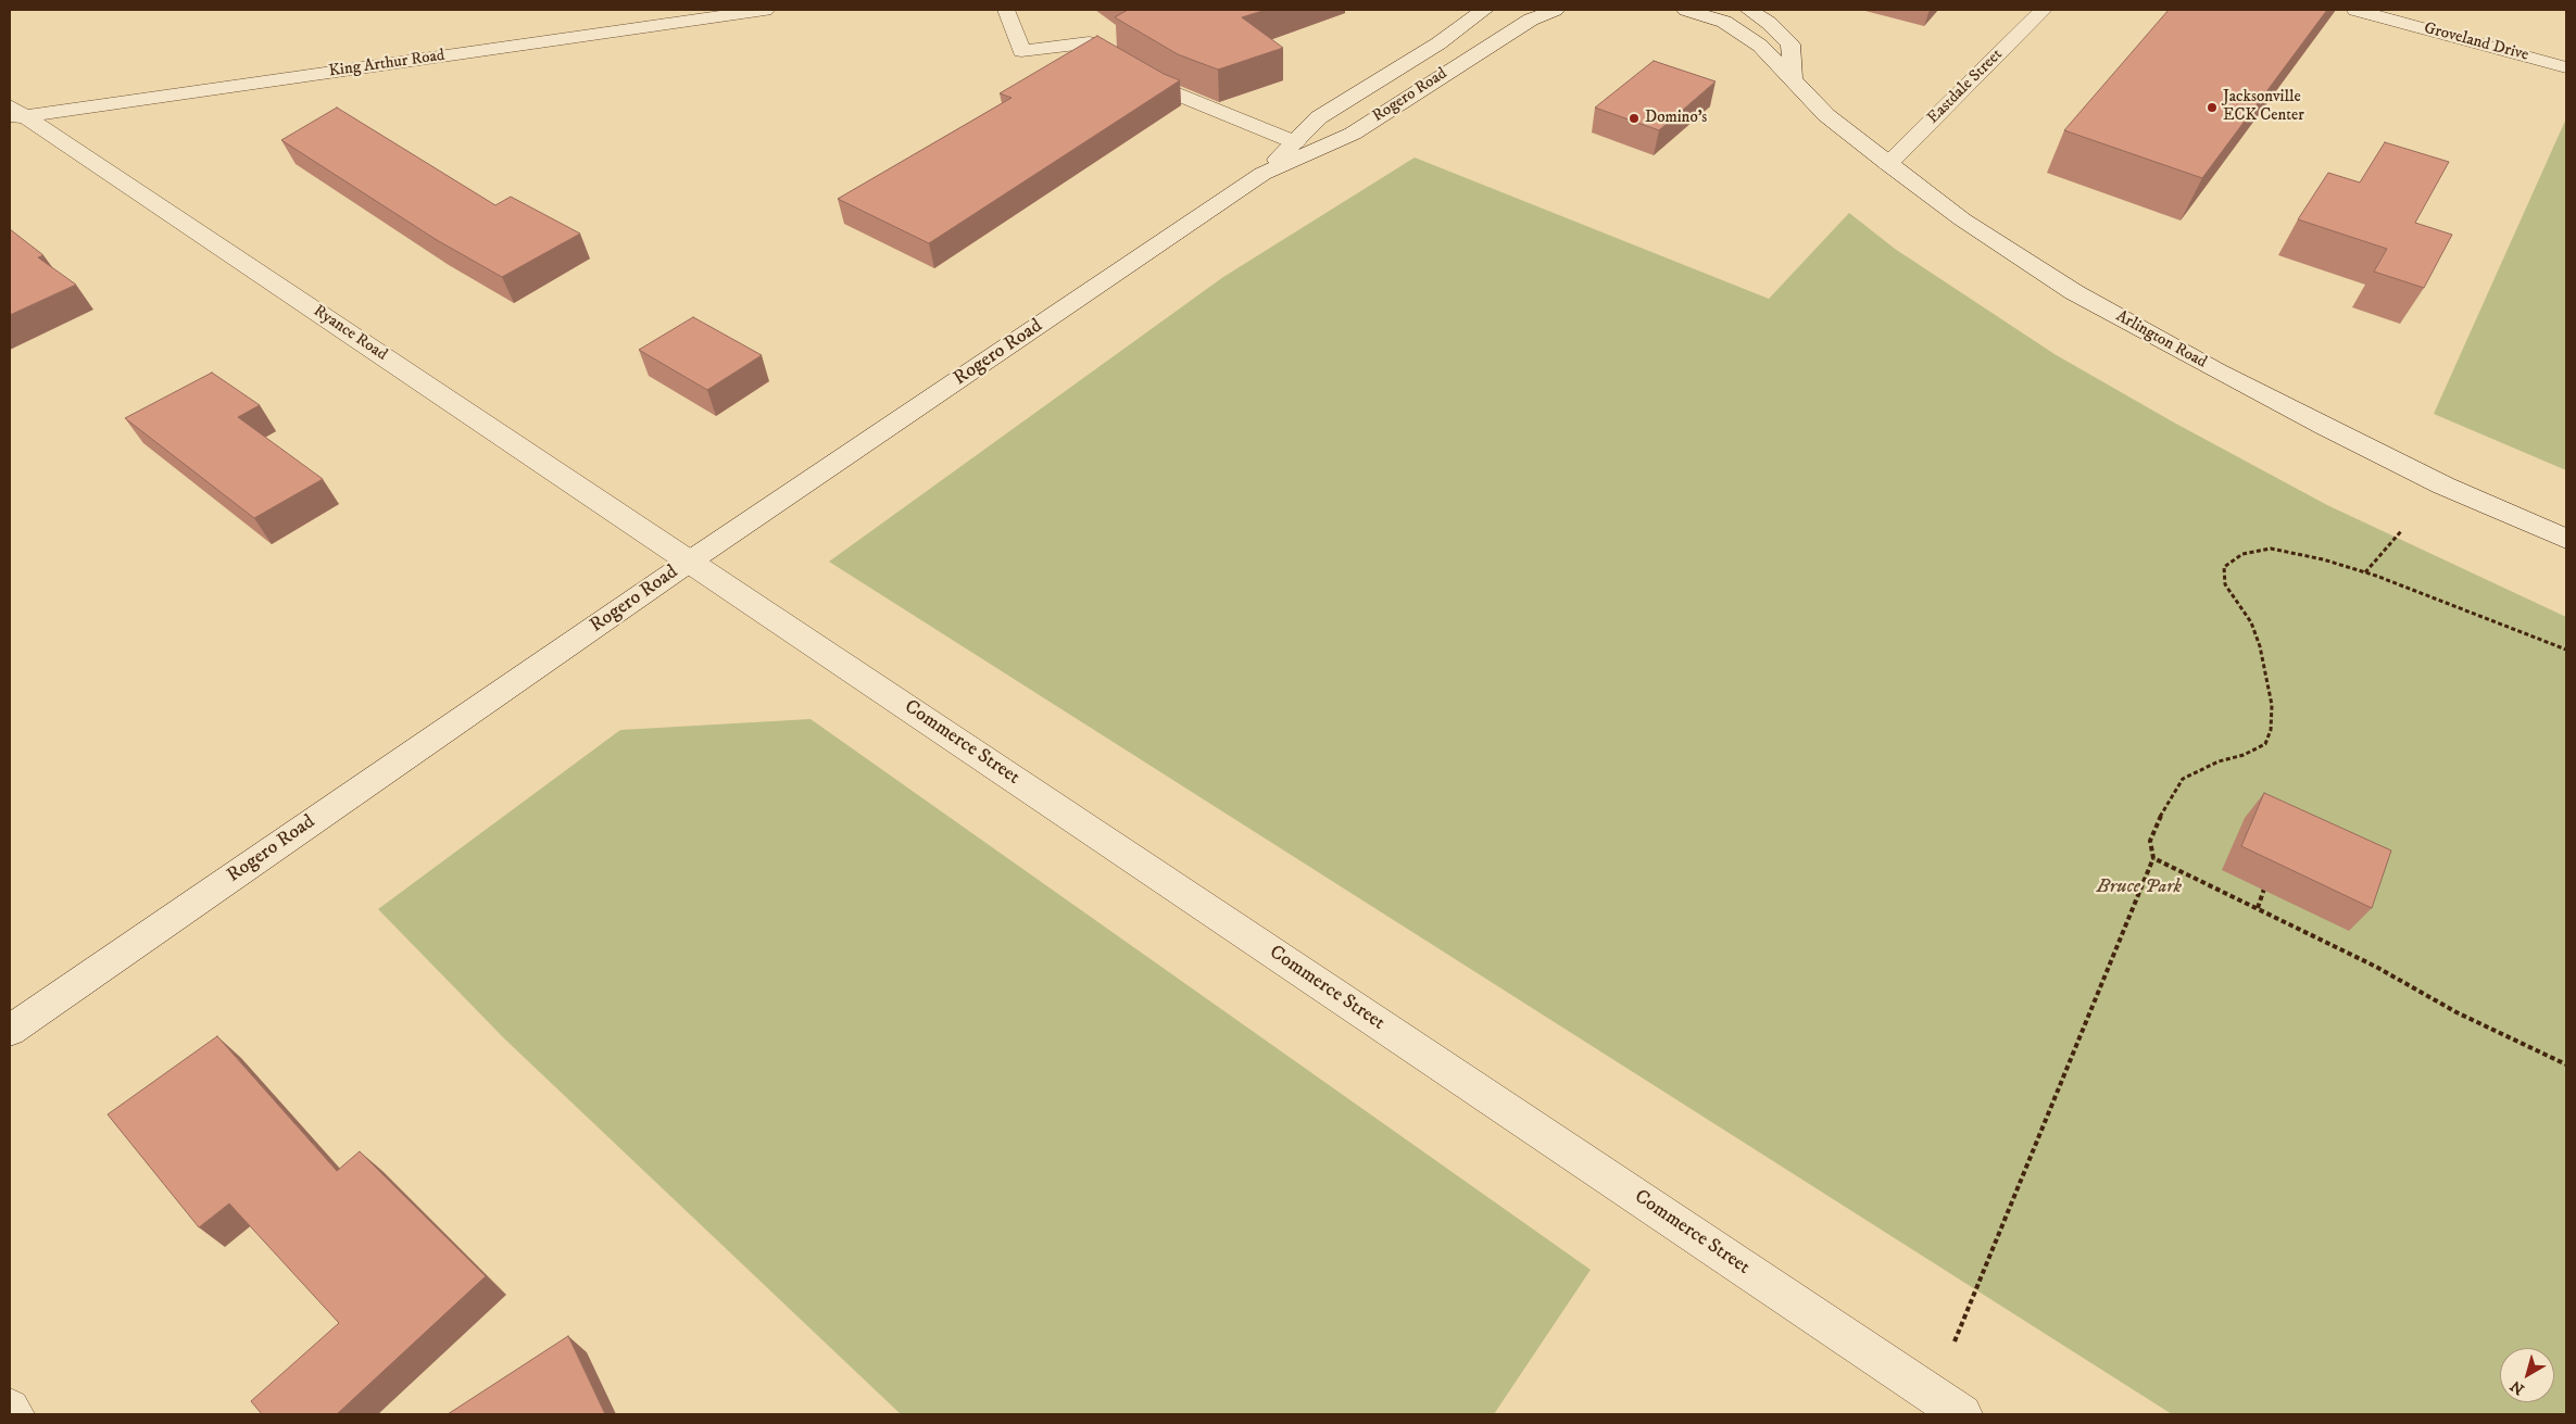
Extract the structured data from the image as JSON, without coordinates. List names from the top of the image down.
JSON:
{
  "streets": {
    "street": [
      "Groveland Drive",
      "King Arthur Road",
      "Eastdale Street",
      "Rogero Road",
      "Ryance Road",
      "Arlington Road",
      "Commerce Street"
    ]
  },
  "crossings": [
    ["King Arthur Road", "Ryance Road"],
    ["Eastdale Street", "Arlington Road"],
    ["Rogero Road", "Ryance Road"],
    ["Rogero Road", "Commerce Street"],
    ["Ryance Road", "Commerce Street"]
  ],
  "parks": ["Bruce Park"],
  "places": ["Jacksonville ECK Center", "Domino's"],
  "north": "bottom left"
}
